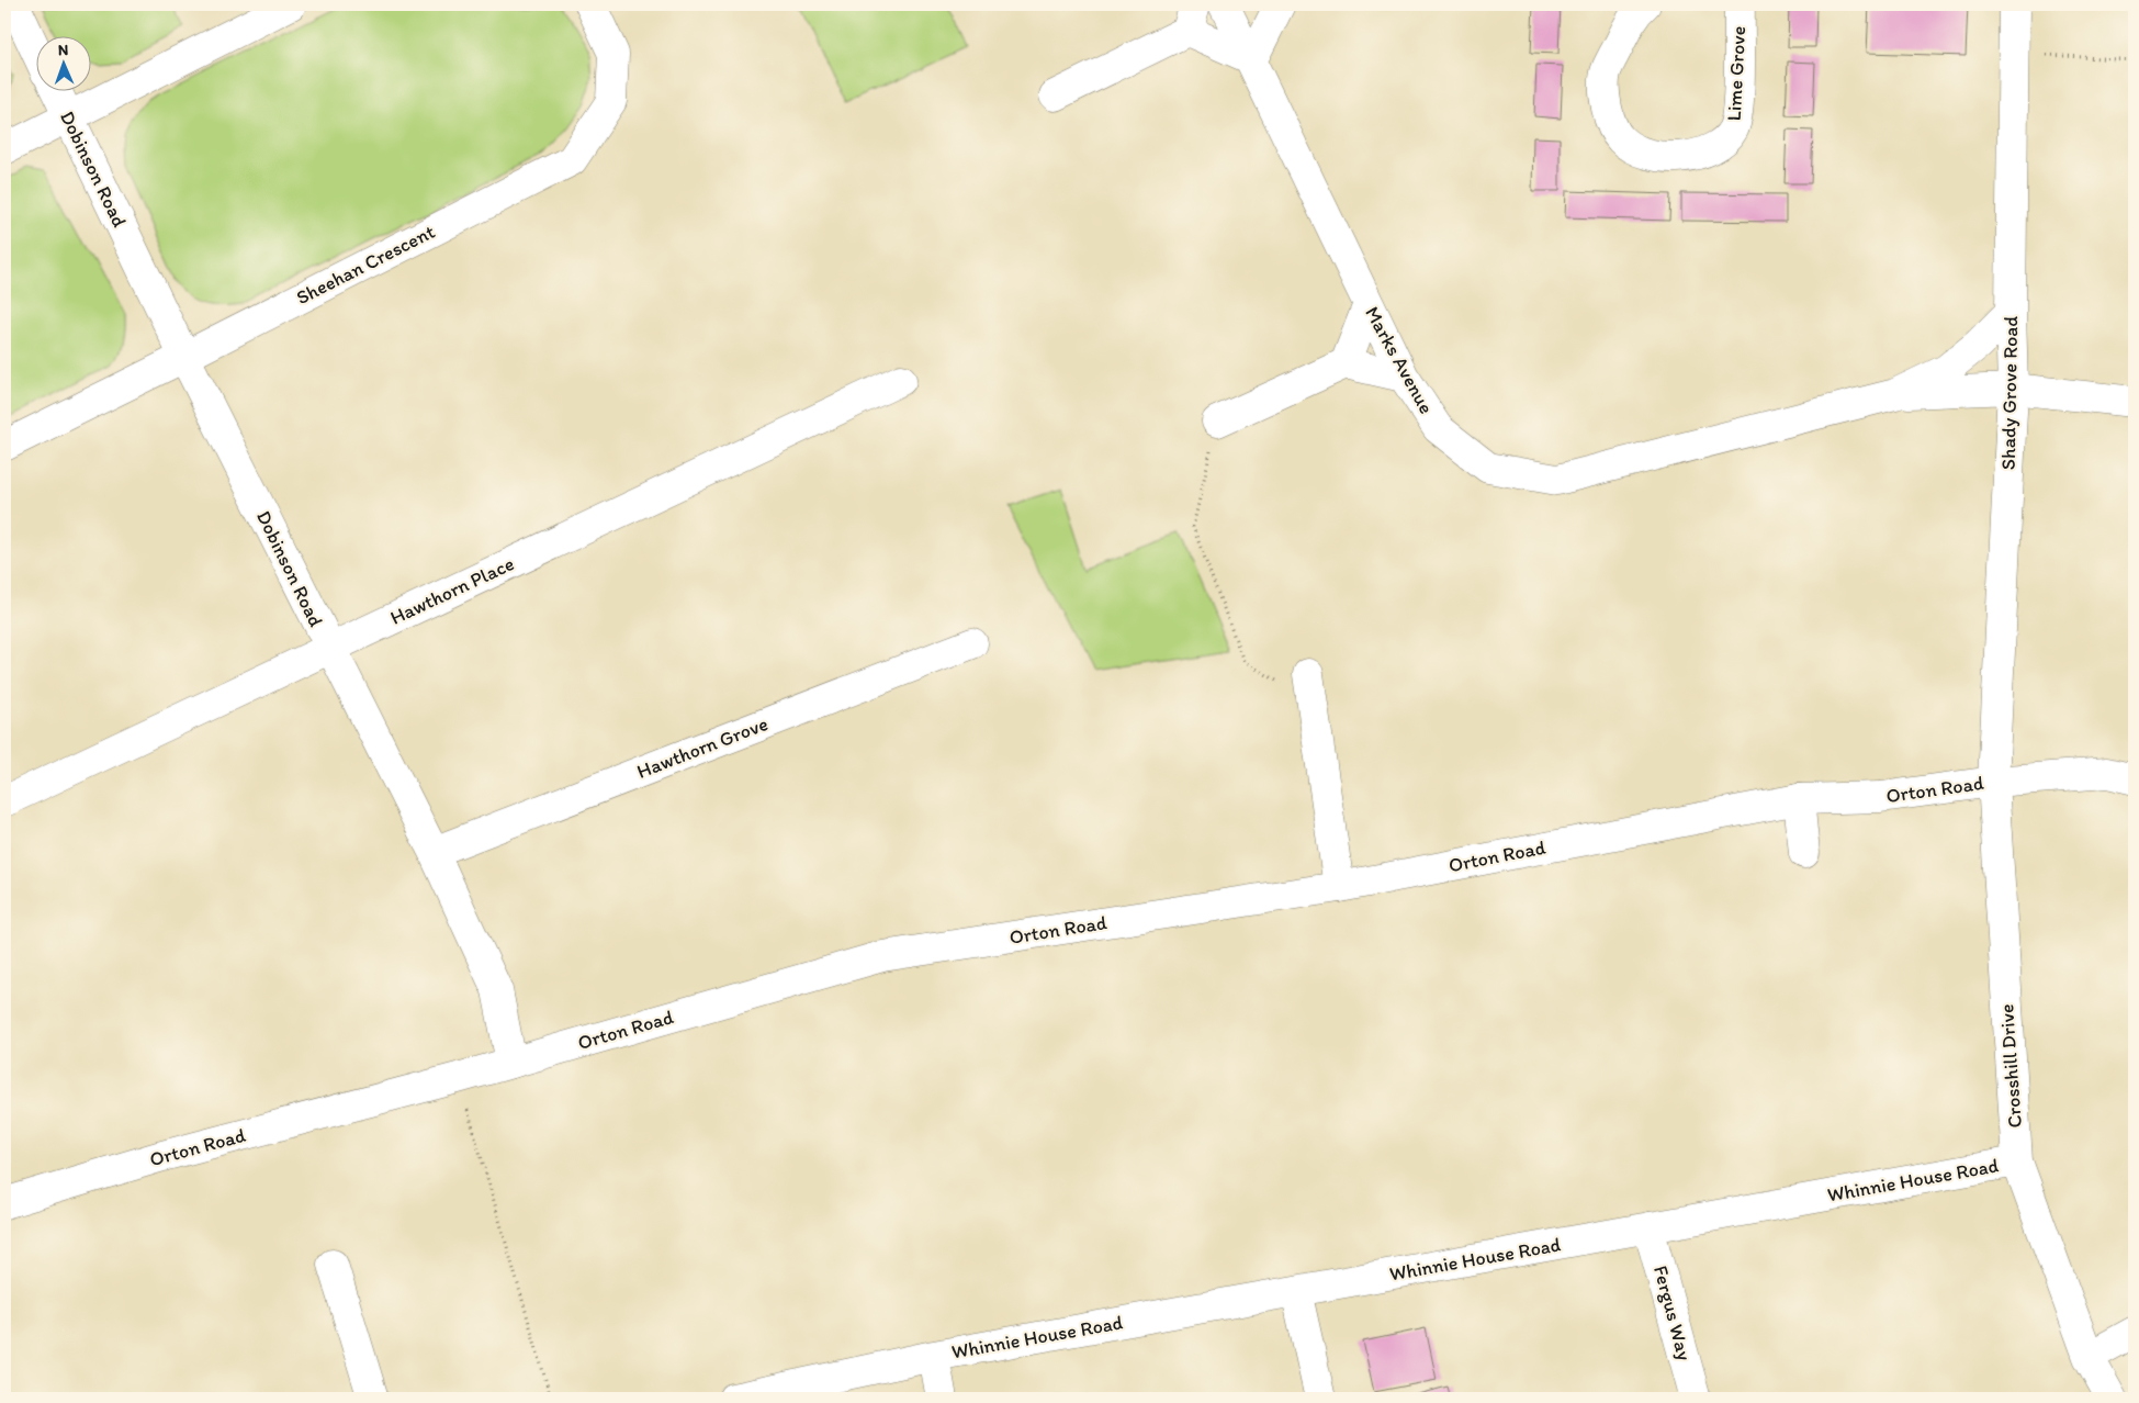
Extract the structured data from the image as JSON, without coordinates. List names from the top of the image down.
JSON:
{
  "streets": {
    "street": [
      "Lime Grove",
      "Dobinson Road",
      "Sheehan Crescent",
      "Marks Avenue",
      "Shady Grove Road",
      "Hawthorn Place",
      "Hawthorn Grove",
      "Orton Road",
      "Crosshill Drive",
      "Whinnie House Road",
      "Fergus Way"
    ]
  },
  "crossings": [
    ["Dobinson Road", "Sheehan Crescent"],
    ["Dobinson Road", "Hawthorn Place"],
    ["Dobinson Road", "Hawthorn Grove"],
    ["Dobinson Road", "Orton Road"],
    ["Marks Avenue", "Shady Grove Road"],
    ["Shady Grove Road", "Orton Road"],
    ["Shady Grove Road", "Crosshill Drive"],
    ["Orton Road", "Crosshill Drive"],
    ["Crosshill Drive", "Whinnie House Road"],
    ["Whinnie House Road", "Fergus Way"]
  ],
  "north": "top"
}
